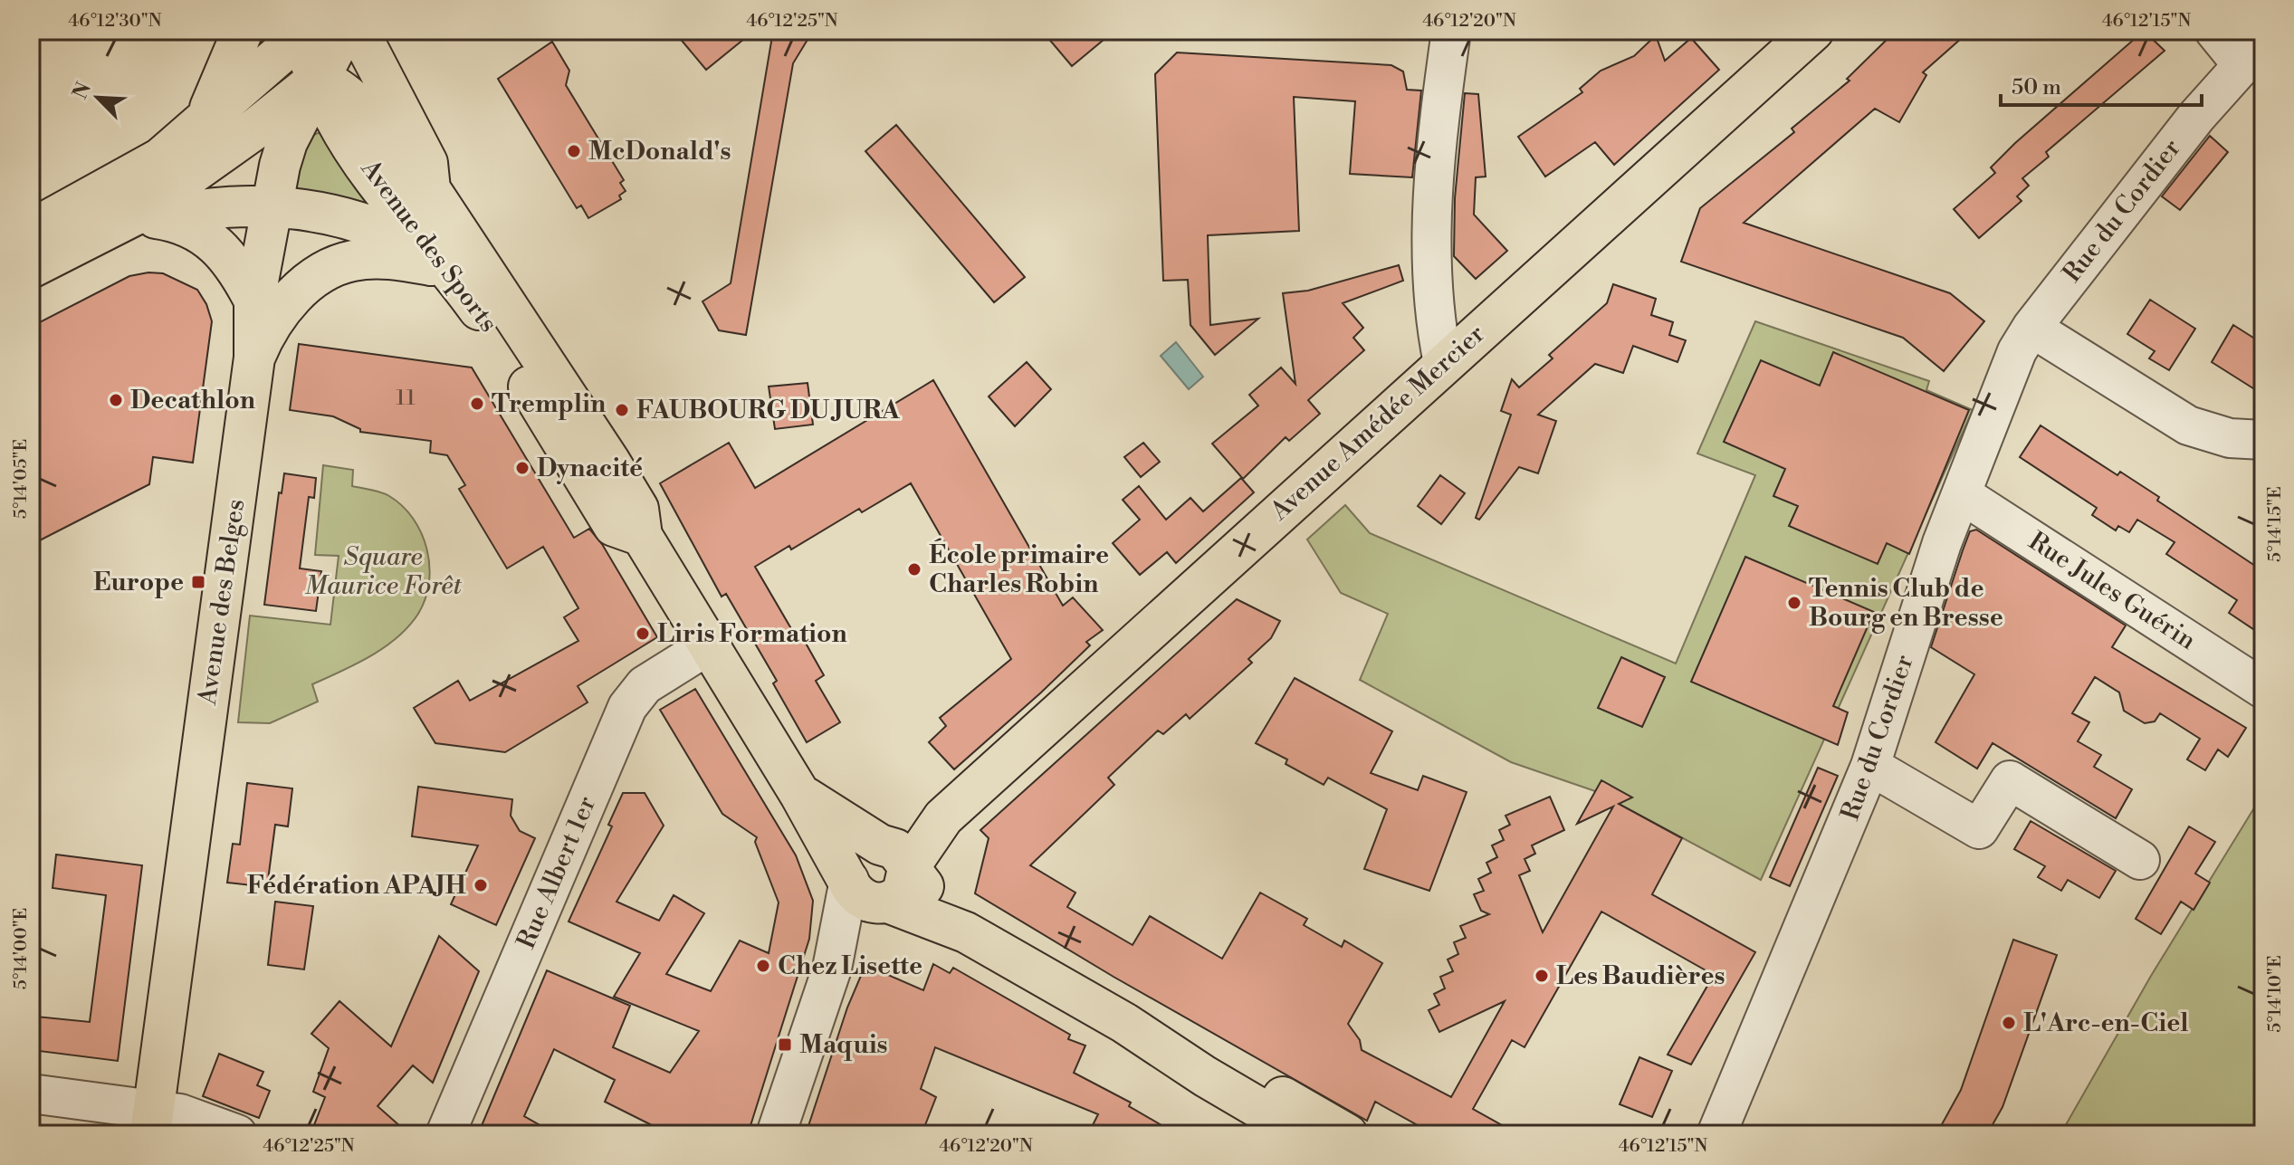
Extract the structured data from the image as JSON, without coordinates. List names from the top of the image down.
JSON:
{
  "streets": {
    "main road": ["Avenue des Sports", "Avenue Amédée Mercier", "Avenue des Belges"],
    "street": ["Rue du Cordier", "Rue Jules Guérin", "Rue Albert 1er"]
  },
  "crossings": [
    ["Rue du Cordier", "Rue Jules Guérin"],
    ["Avenue des Sports", "Avenue Amédée Mercier"],
    ["Avenue des Sports", "Avenue des Belges"],
    ["Avenue des Sports", "Rue Albert 1er"]
  ],
  "parks": ["Square Maurice Forêt"],
  "places": {
    "other": [
      "McDonald's",
      "Decathlon",
      "Tremplin",
      "FAUBOURG DU JURA",
      "Dynacité",
      "École primaire Charles Robin",
      "Tennis Club de Bourg en Bresse",
      "Liris Formation",
      "Fédération APAJH",
      "Chez Lisette",
      "Les Baudières",
      "L'Arc-en-Ciel"
    ],
    "transit": ["Europe", "Maquis"]
  },
  "house_numbers": ["11"],
  "scale_bar": "50 m",
  "north": "top left",
  "coordinates": [
    "46°12'30\"N",
    "46°12'25\"N",
    "46°12'20\"N",
    "46°12'15\"N",
    "5°14'05\"E",
    "5°14'15\"E",
    "5°14'00\"E",
    "5°14'10\"E"
  ]
}
